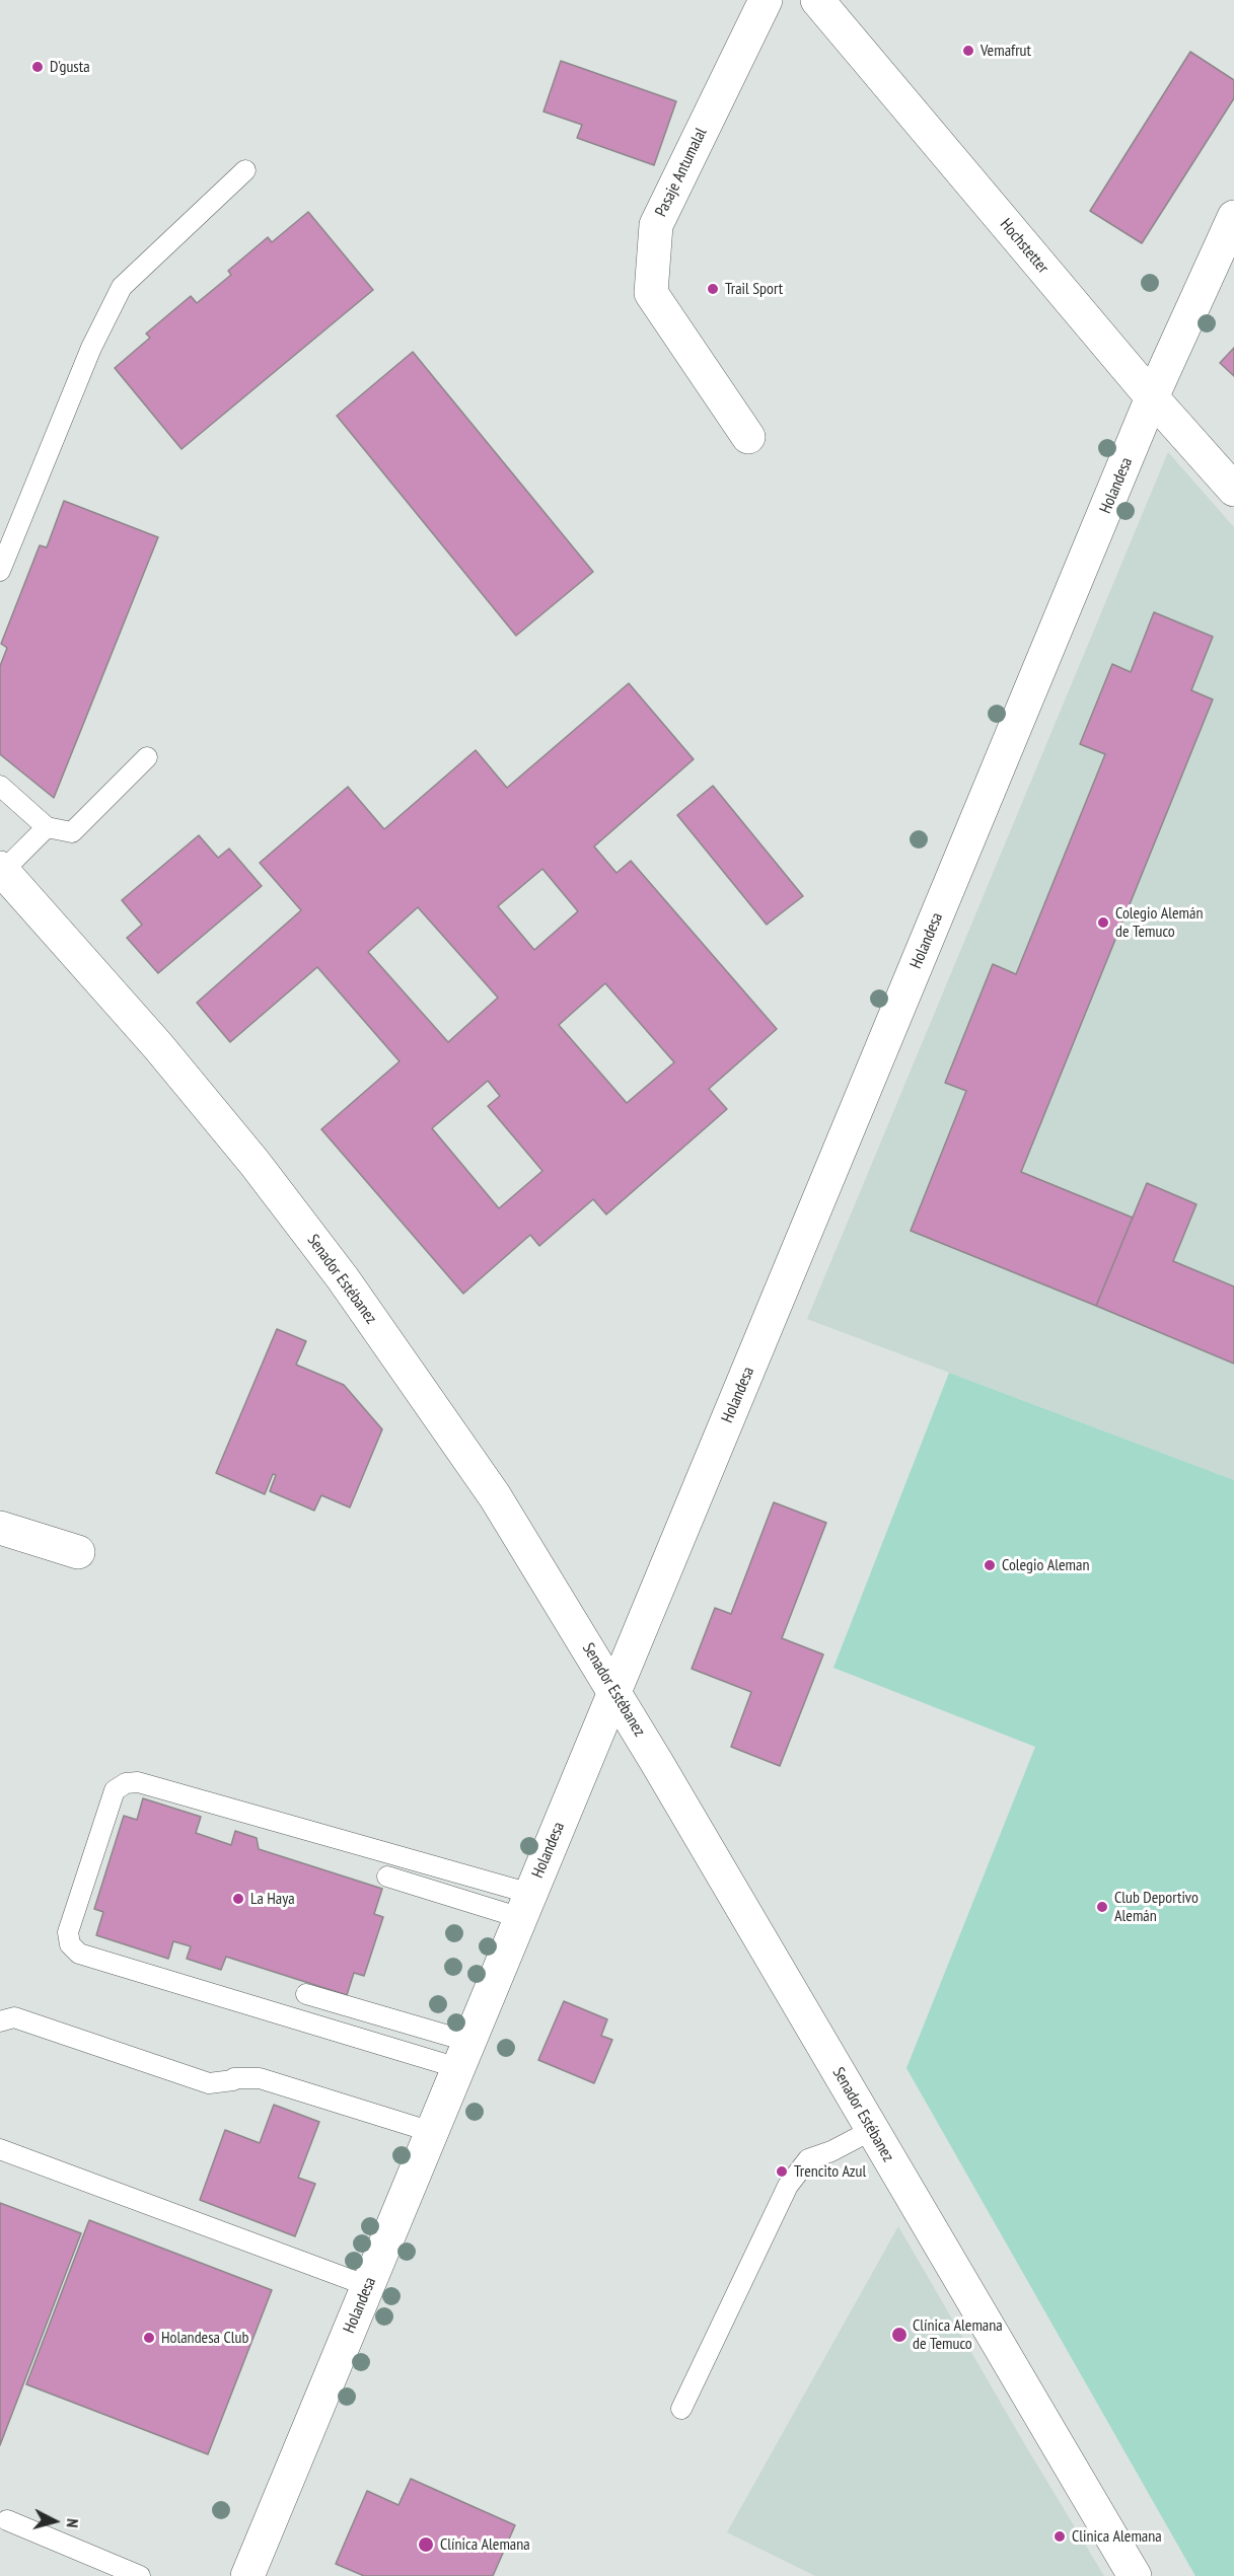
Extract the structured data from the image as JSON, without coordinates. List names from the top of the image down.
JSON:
{
  "streets": {
    "street": [
      "Pasaje Antumalal",
      "Hochstetter",
      "Holandesa",
      "Senador Estébanez"
    ]
  },
  "crossings": [
    ["Hochstetter", "Holandesa"],
    ["Holandesa", "Senador Estébanez"]
  ],
  "places": [
    "Vemafrut",
    "D'gusta",
    "Trail Sport",
    "Colegio Alemán de Temuco",
    "Colegio Aleman",
    "La Haya",
    "Club Deportivo Alemán",
    "Trencito Azul",
    "Clínica Alemana de Temuco",
    "Holandesa Club",
    "Clinica Alemana",
    "Clínica Alemana"
  ],
  "north": "right"
}
